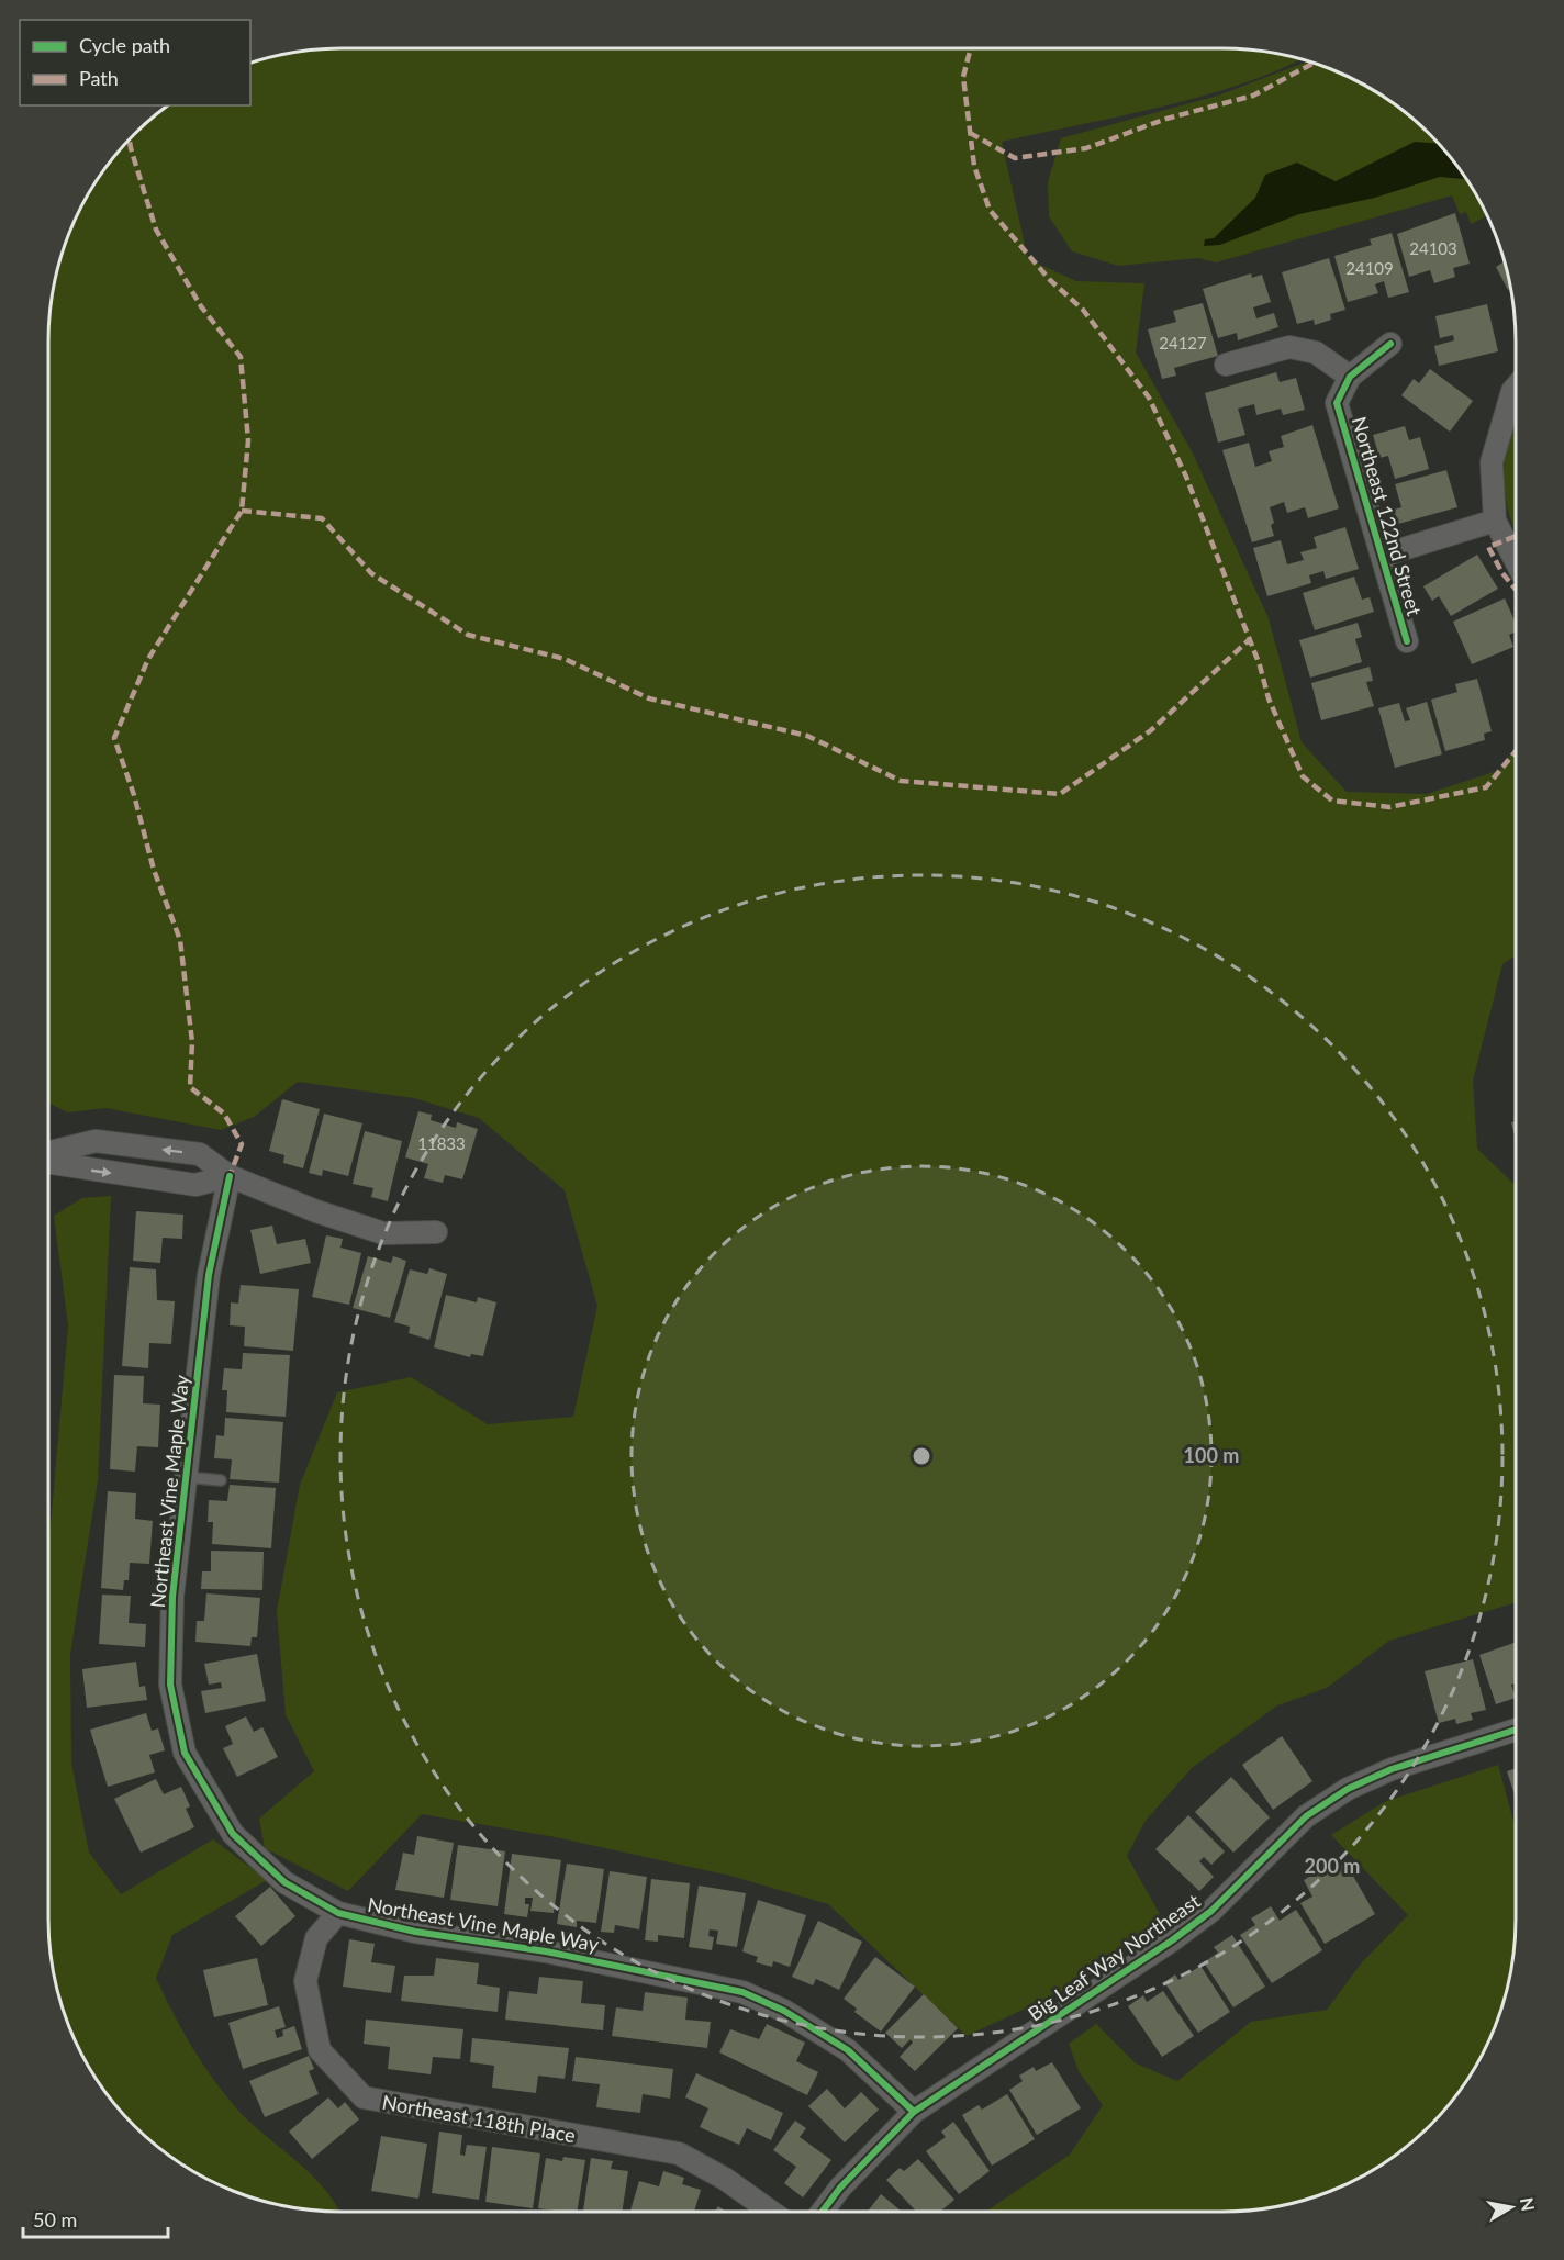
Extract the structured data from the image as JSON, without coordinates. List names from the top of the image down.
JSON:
{
  "streets": {
    "street": [
      "Northeast 122nd Street",
      "Northeast Vine Maple Way",
      "Big Leaf Way Northeast",
      "Northeast 118th Place"
    ]
  },
  "crossings": [
    ["Northeast Vine Maple Way", "Big Leaf Way Northeast"],
    ["Northeast Vine Maple Way", "Northeast 118th Place"]
  ],
  "house_numbers": [
    "24103",
    "24109",
    "24127",
    "11833"
  ],
  "legend": ["Cycle path", "Path"],
  "scale_bar": "50 m",
  "north": "right",
  "rings": ["100 m", "200 m"]
}
